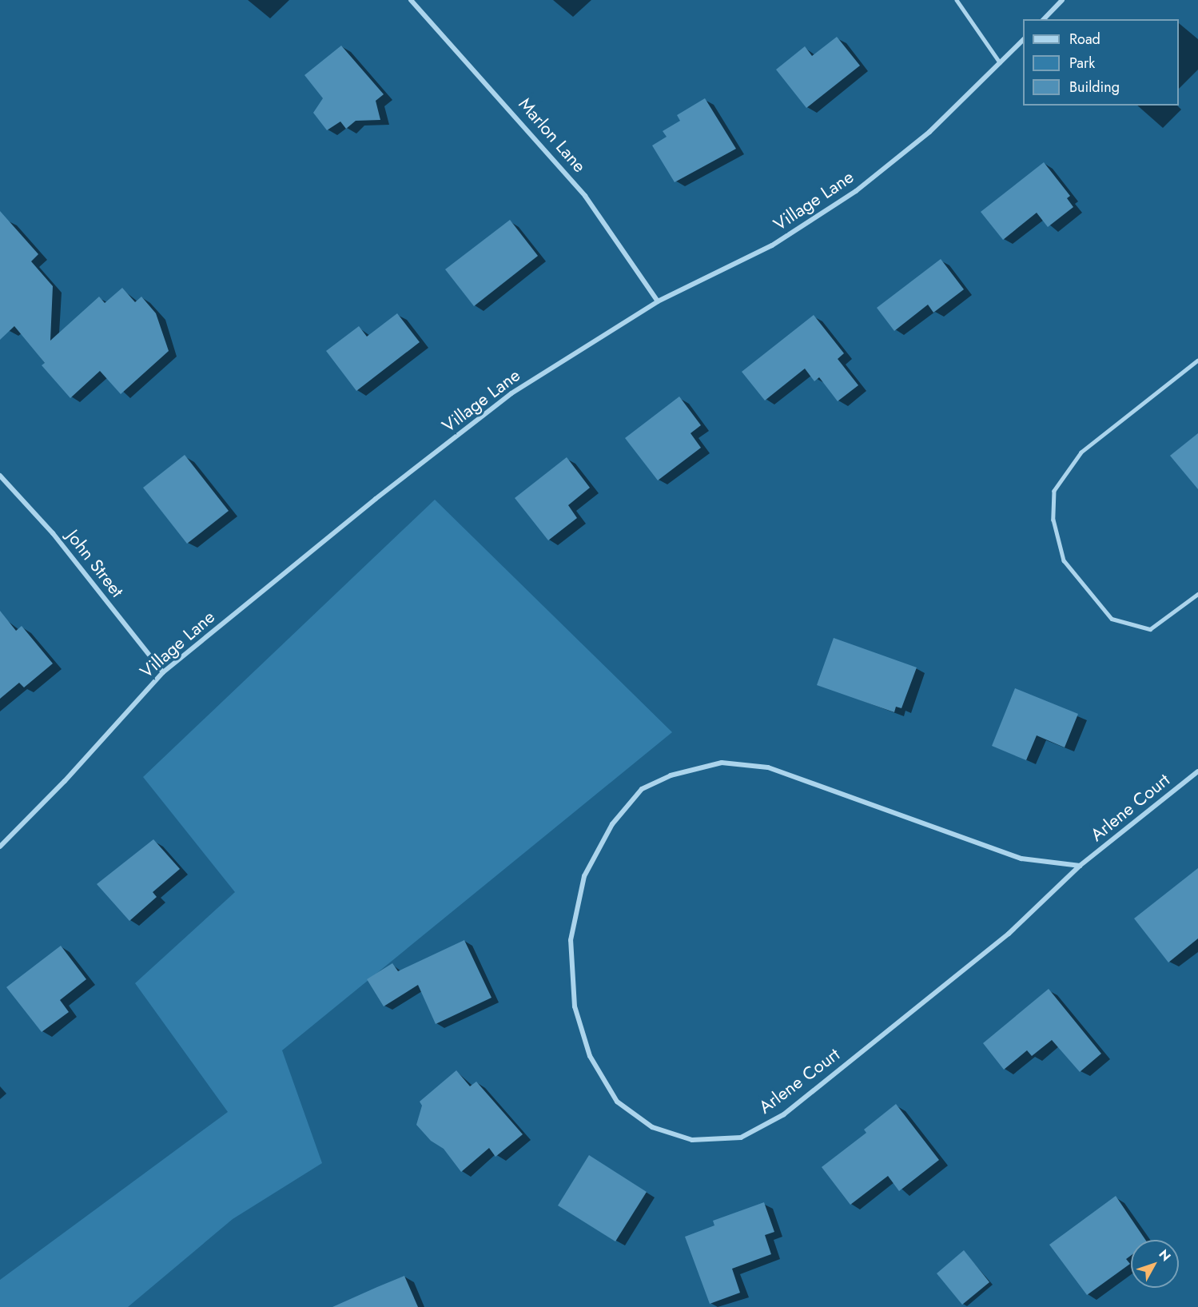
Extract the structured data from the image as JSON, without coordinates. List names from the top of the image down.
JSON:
{
  "streets": {
    "street": [
      "Marlon Lane",
      "Village Lane",
      "John Street",
      "Arlene Court"
    ]
  },
  "crossings": [
    ["Marlon Lane", "Village Lane"],
    ["Village Lane", "John Street"]
  ],
  "legend": ["Road", "Park", "Building"],
  "north": "top right"
}
